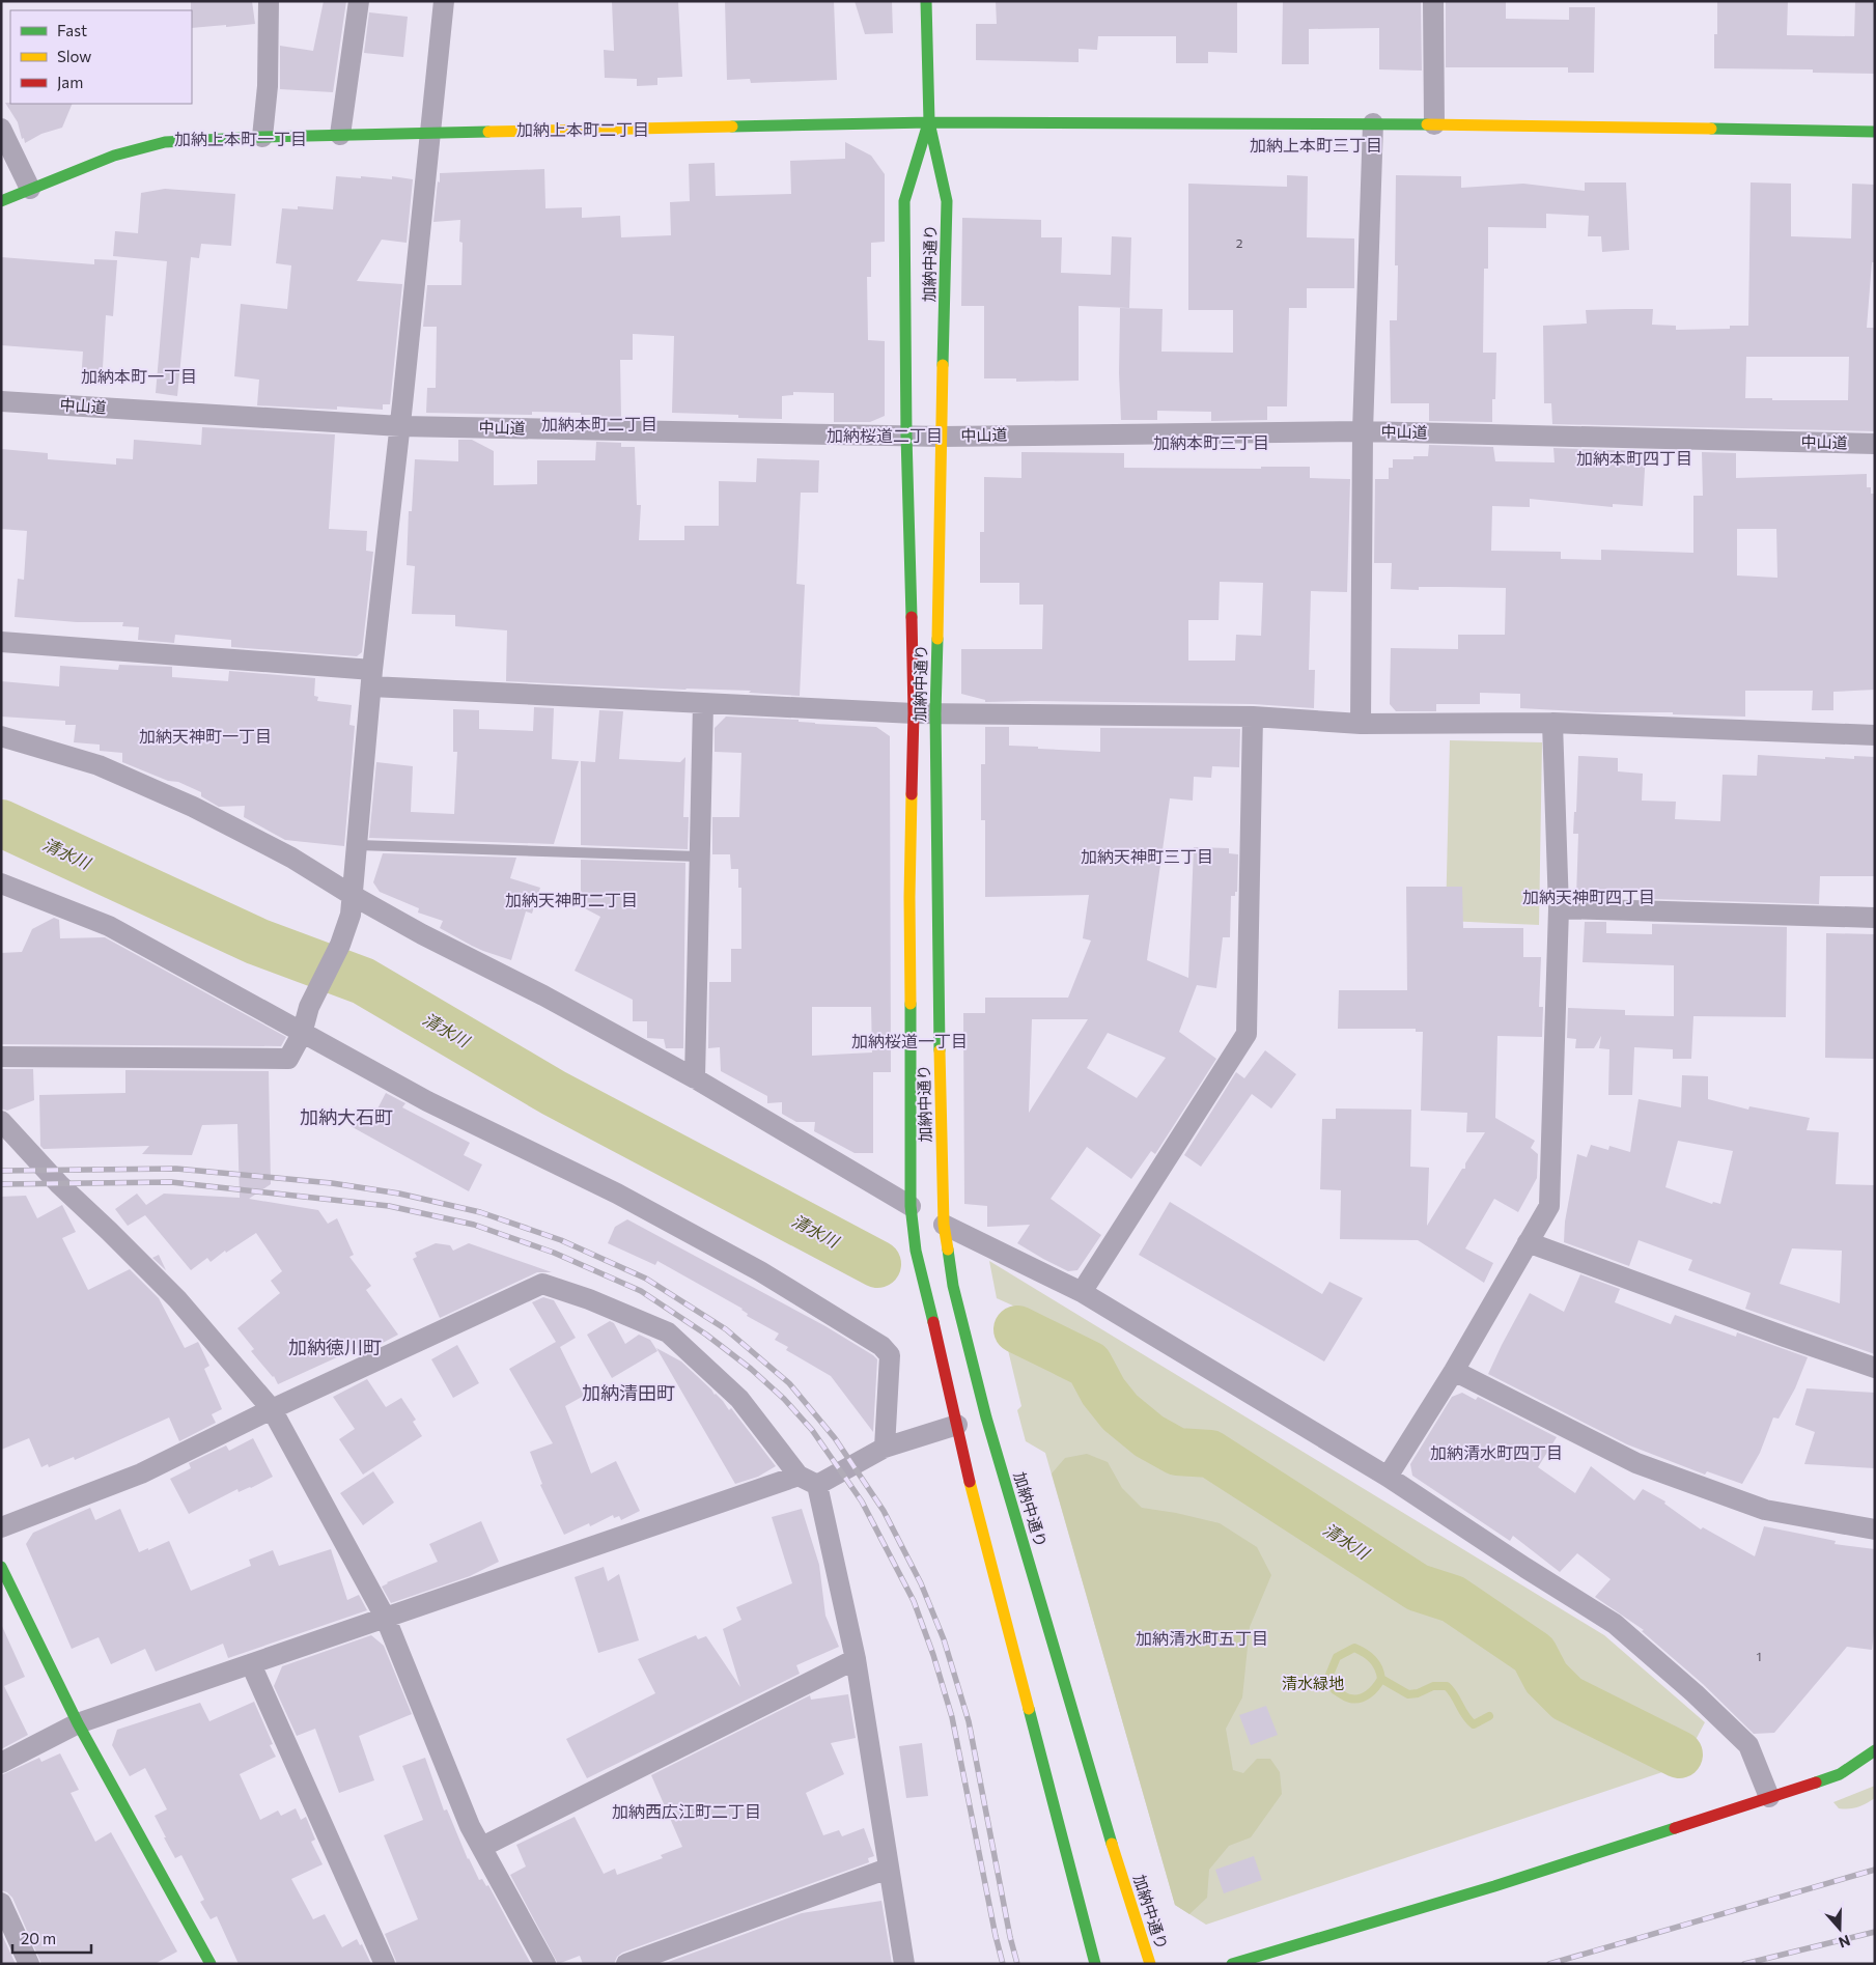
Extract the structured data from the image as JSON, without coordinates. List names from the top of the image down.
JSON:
{
  "streets": {
    "main road": ["加納中通り"],
    "street": ["中山道"]
  },
  "crossings": [
    ["加納中通り", "中山道"]
  ],
  "districts": [
    "加納上本町二丁目",
    "加納上本町一丁目",
    "加納上本町三丁目",
    "加納本町一丁目",
    "加納本町二丁目",
    "加納桜道二丁目",
    "加納本町三丁目",
    "加納本町四丁目",
    "加納天神町一丁目",
    "加納天神町三丁目",
    "加納天神町四丁目",
    "加納天神町二丁目",
    "加納桜道一丁目",
    "加納大石町",
    "加納徳川町",
    "加納清田町",
    "加納清水町四丁目",
    "加納清水町五丁目",
    "加納西広江町二丁目"
  ],
  "water": ["清水川"],
  "parks": ["清水緑地"],
  "house_numbers": ["2", "1"],
  "legend": ["Fast", "Slow", "Jam"],
  "scale_bar": "20 m",
  "north": "bottom"
}
